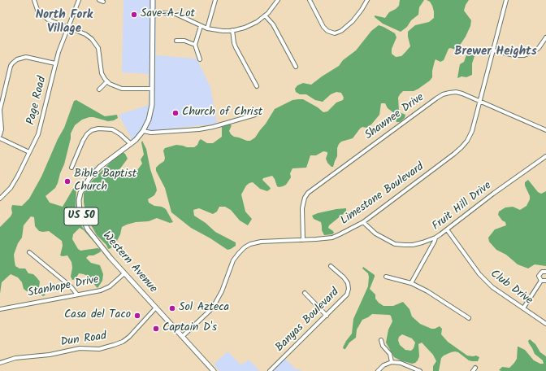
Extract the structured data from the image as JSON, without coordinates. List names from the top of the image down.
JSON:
{
  "streets": {
    "main road": ["US 50", "Western Avenue"],
    "street": [
      "Page Road",
      "Shawnee Drive",
      "Limestone Boulevard",
      "Fruit Hill Drive",
      "Stanhope Drive",
      "Club Drive",
      "Banyas Boulevard",
      "Dun Road"
    ]
  },
  "crossings": [
    ["Shawnee Drive", "Limestone Boulevard"],
    ["Limestone Boulevard", "Western Avenue"],
    ["Fruit Hill Drive", "Club Drive"],
    ["Western Avenue", "Stanhope Drive"],
    ["Western Avenue", "Dun Road"]
  ],
  "districts": ["North Fork Village", "Brewer Heights"],
  "places": [
    "Save-A-Lot",
    "Church of Christ",
    "Bible Baptist Church",
    "Sol Azteca",
    "Casa del Taco",
    "Captain D's"
  ]
}
